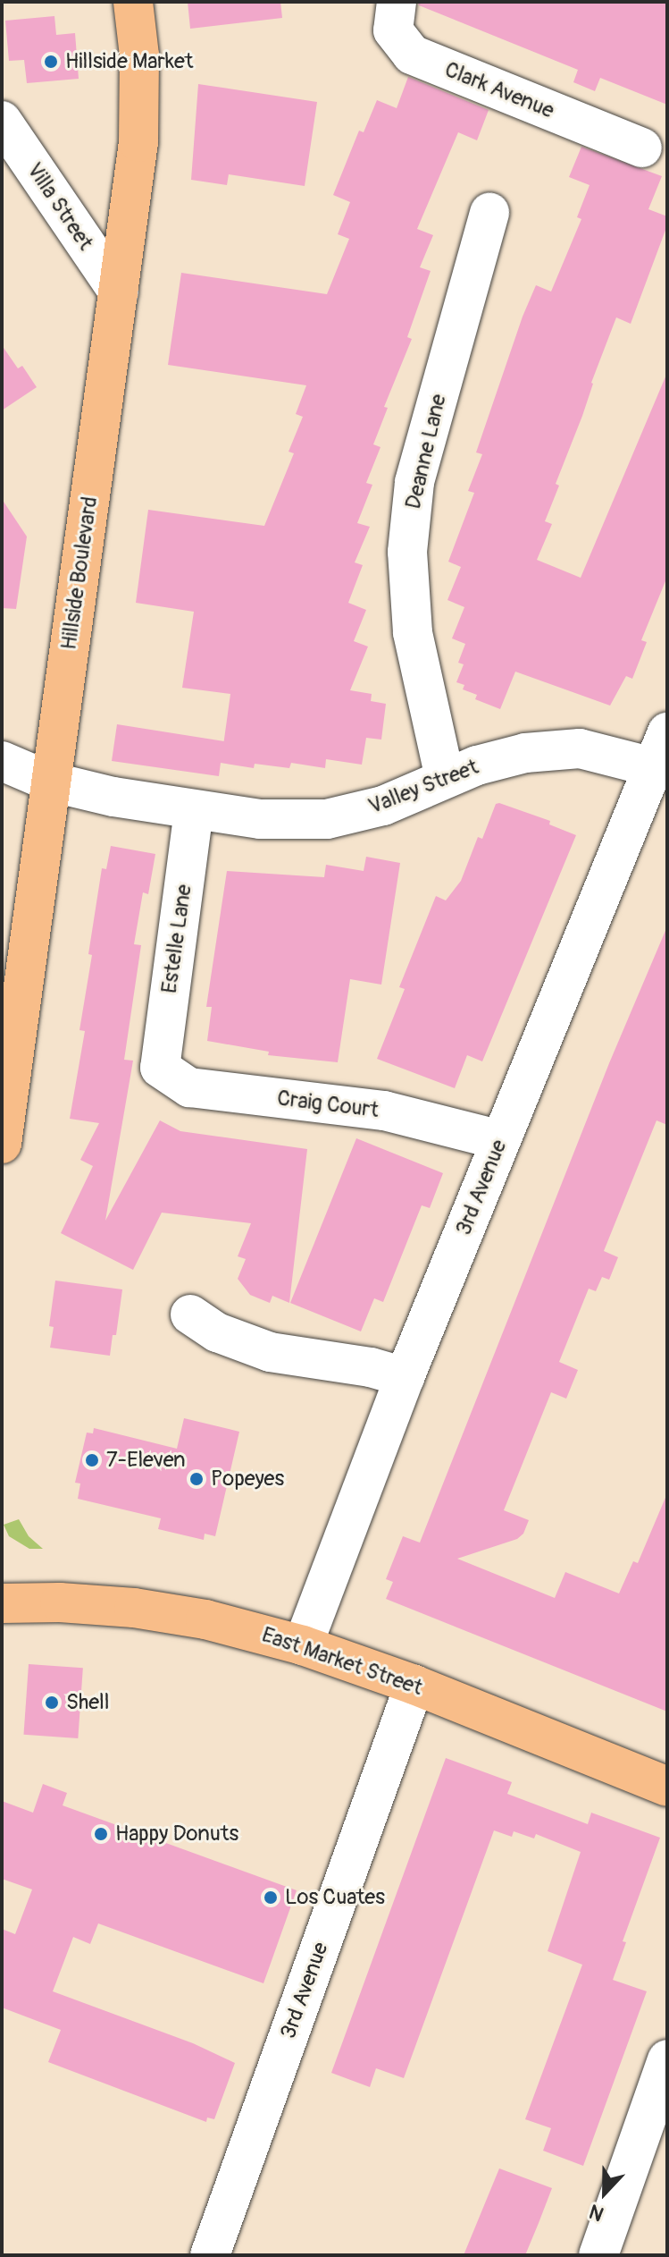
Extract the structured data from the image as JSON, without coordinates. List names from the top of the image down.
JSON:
{
  "streets": {
    "main road": ["Hillside Boulevard", "East Market Street"],
    "street": [
      "Clark Avenue",
      "Villa Street",
      "Deanne Lane",
      "Valley Street",
      "Estelle Lane",
      "Craig Court",
      "3rd Avenue"
    ]
  },
  "crossings": [
    ["Villa Street", "Hillside Boulevard"],
    ["Deanne Lane", "Valley Street"],
    ["Hillside Boulevard", "Valley Street"],
    ["Valley Street", "Estelle Lane"],
    ["Valley Street", "3rd Avenue"],
    ["Estelle Lane", "Craig Court"],
    ["Craig Court", "3rd Avenue"],
    ["3rd Avenue", "East Market Street"]
  ],
  "places": [
    "Hillside Market",
    "7-Eleven",
    "Popeyes",
    "Shell",
    "Happy Donuts",
    "Los Cuates"
  ],
  "north": "bottom"
}
